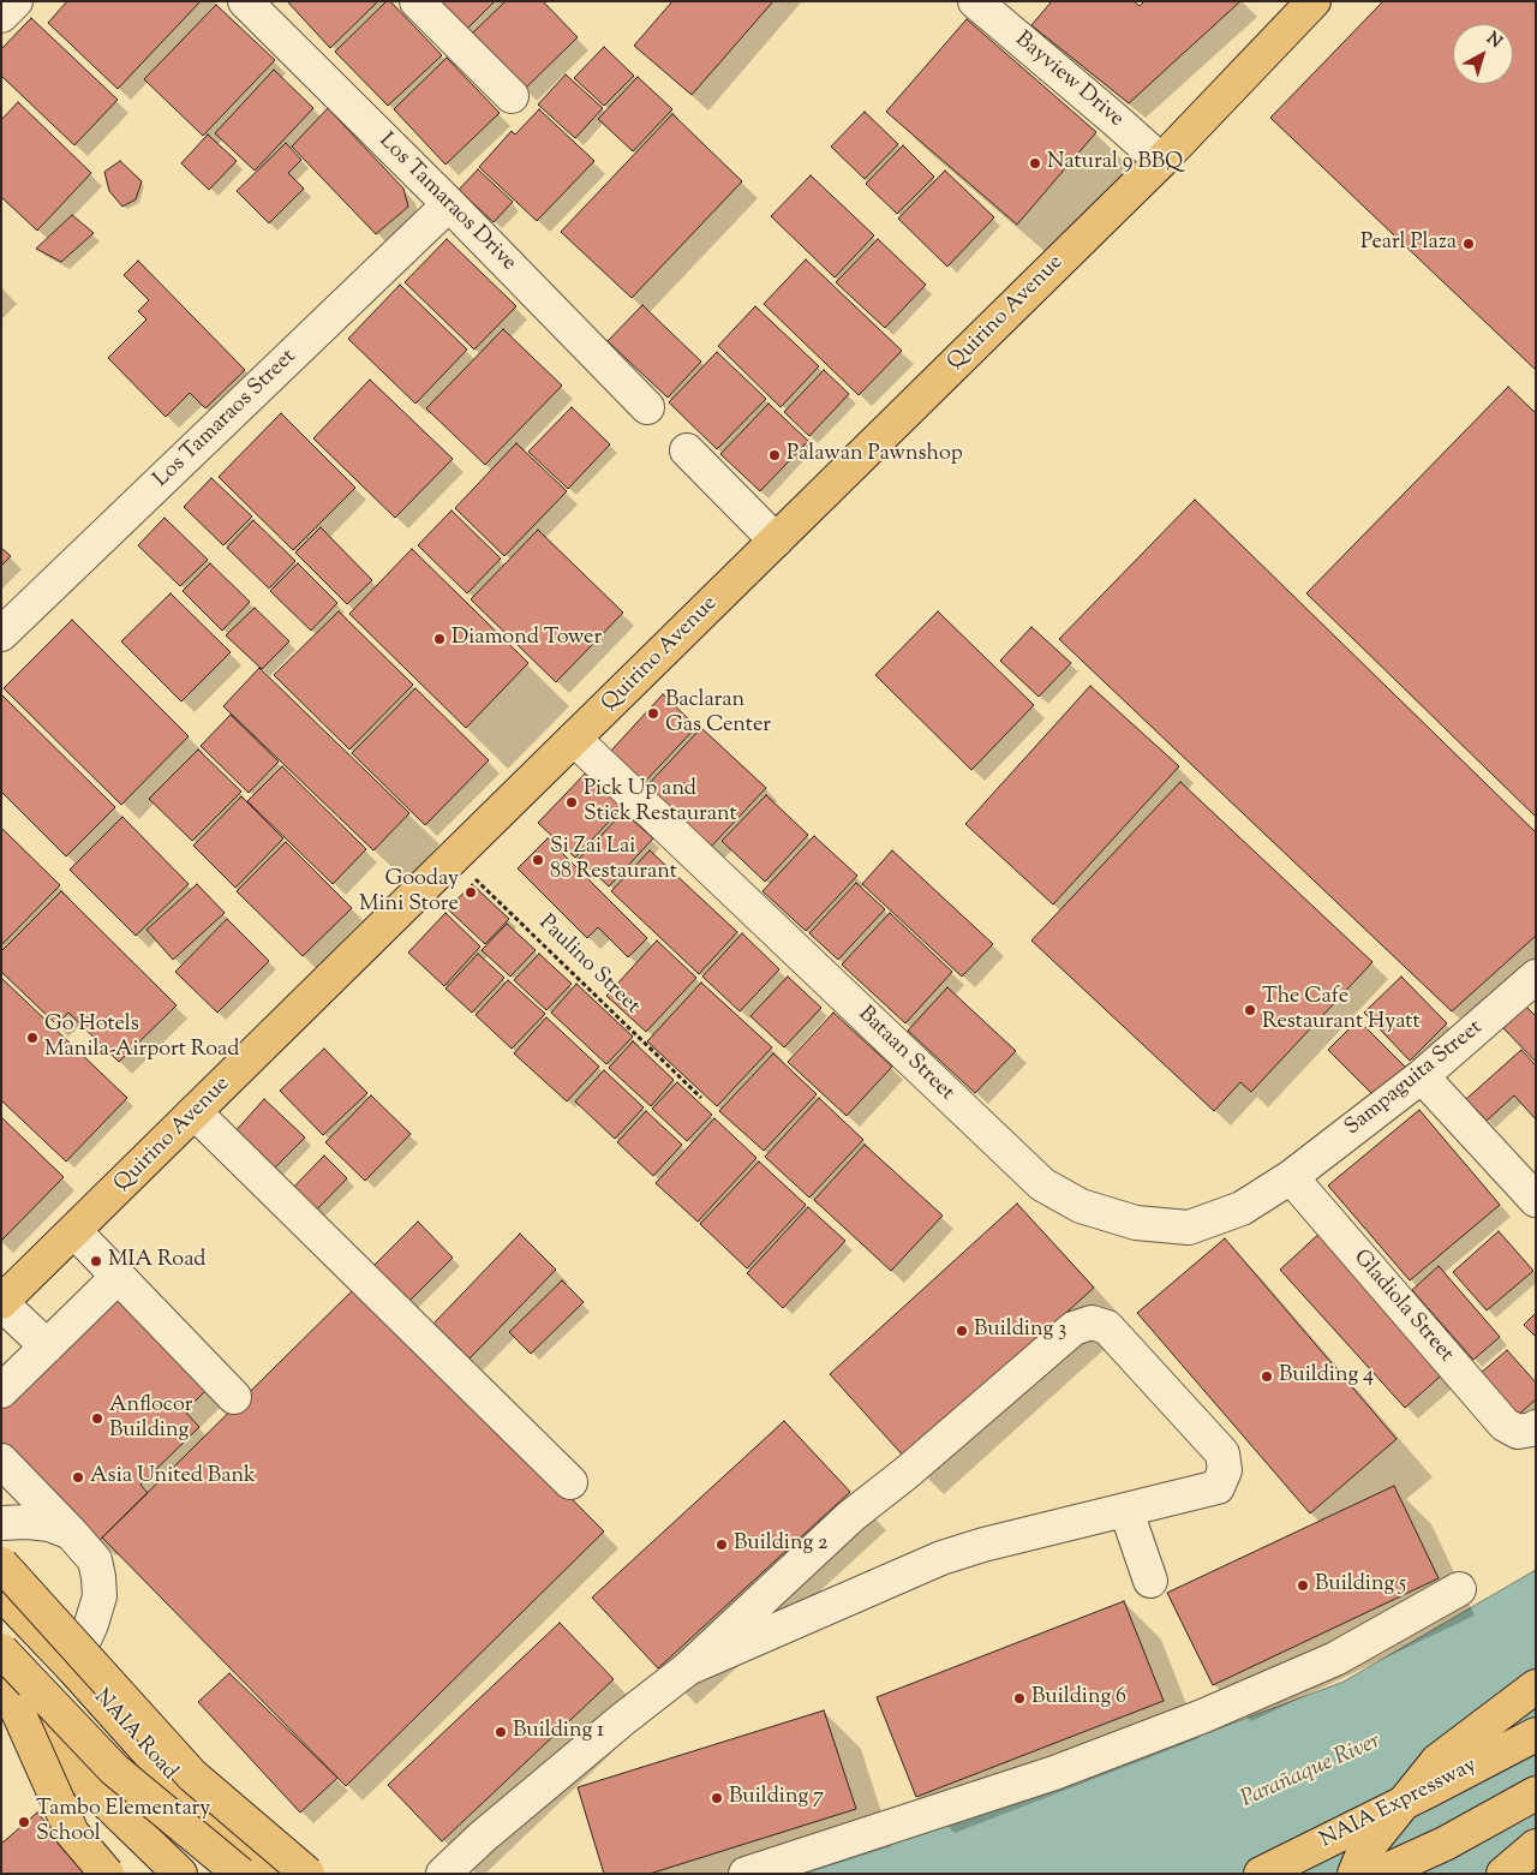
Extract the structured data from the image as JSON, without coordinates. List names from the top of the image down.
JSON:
{
  "streets": {
    "main road": ["Quirino Avenue", "NAIA Road", "NAIA Expressway"],
    "street": [
      "Bayview Drive",
      "Los Tamaraos Drive",
      "Los Tamaraos Street",
      "Bataan Street",
      "Sampaguita Street",
      "Gladiola Street"
    ],
    "path": ["Paulino Street"]
  },
  "crossings": [
    ["Bayview Drive", "Quirino Avenue"],
    ["Los Tamaraos Drive", "Los Tamaraos Street"],
    ["Quirino Avenue", "Paulino Street"],
    ["Quirino Avenue", "Bataan Street"],
    ["Bataan Street", "Sampaguita Street"],
    ["Bataan Street", "Gladiola Street"],
    ["Sampaguita Street", "Gladiola Street"]
  ],
  "water": ["Parañaque River"],
  "places": [
    "Natural 9 BBQ",
    "Pearl Plaza",
    "Palawan Pawnshop",
    "Diamond Tower",
    "Baclaran Gas Center",
    "Pick Up and Stick Restaurant",
    "Si Zai Lai 88 Restaurant",
    "Gooday Mini Store",
    "The Cafe Restaurant Hyatt",
    "Go Hotels Manila-Airport Road",
    "MIA Road",
    "Building 3",
    "Building 4",
    "Anflocor Building",
    "Asia United Bank",
    "Building 2",
    "Building 5",
    "Building 6",
    "Building 1",
    "Building 7",
    "Tambo Elementary School"
  ],
  "north": "top right"
}
